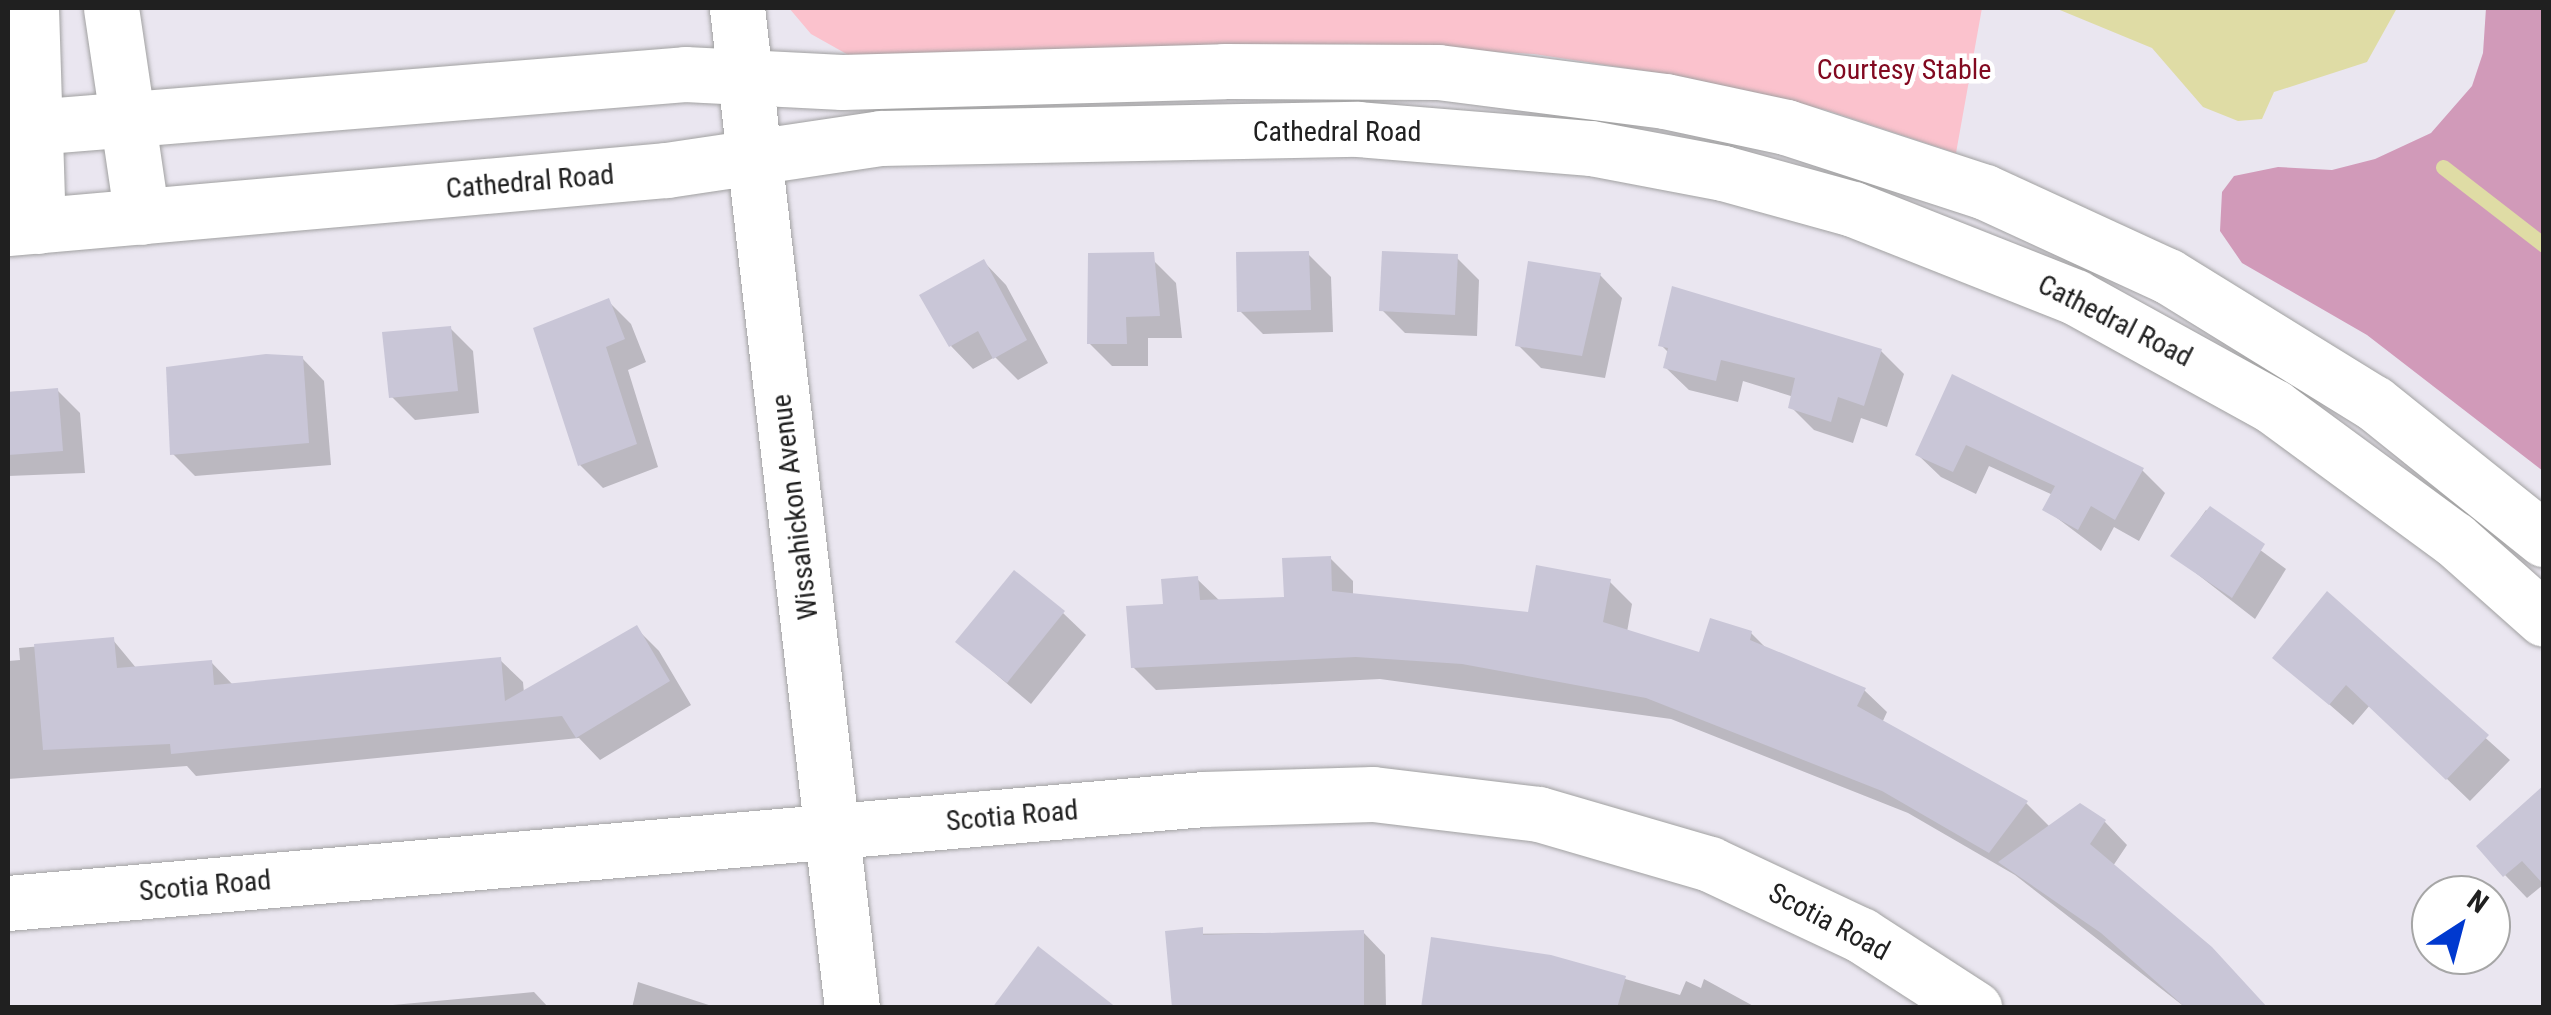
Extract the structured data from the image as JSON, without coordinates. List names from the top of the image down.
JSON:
{
  "streets": {
    "street": ["Cathedral Road", "Wissahickon Avenue", "Scotia Road"]
  },
  "crossings": [
    ["Cathedral Road", "Wissahickon Avenue"],
    ["Wissahickon Avenue", "Scotia Road"]
  ],
  "parks": ["Courtesy Stable"],
  "north": "top right"
}
